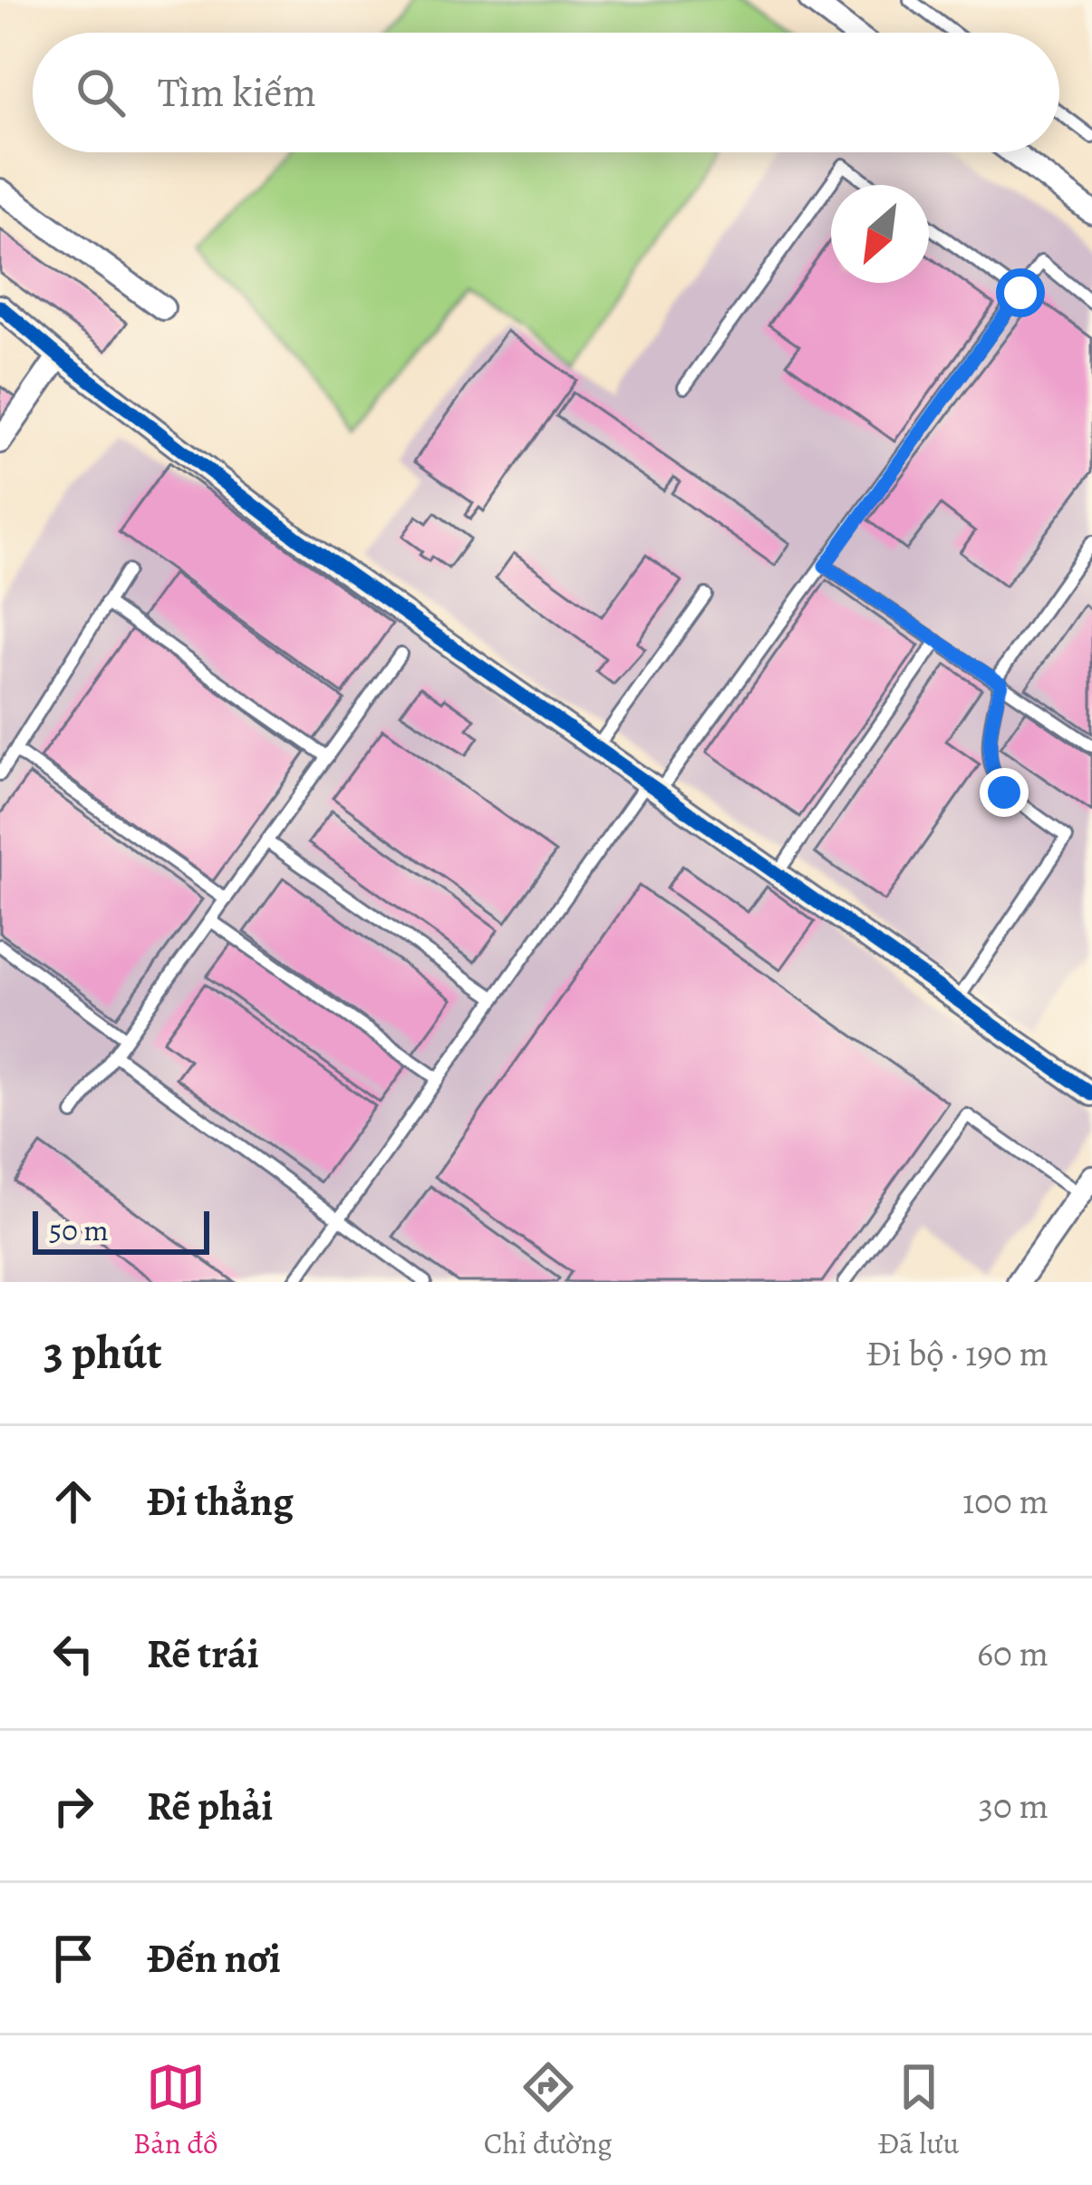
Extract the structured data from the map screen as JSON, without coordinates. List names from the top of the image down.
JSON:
{
  "scale_bar": "50 m",
  "north": "bottom left",
  "page": {
    "search": "Tìm kiếm",
    "scale": "50 m",
    "heading": ["3 phút", "Đi bộ · 190 m"],
    "list": [
      ["Đi thẳng", "100 m"],
      ["Rẽ trái", "60 m"],
      ["Rẽ phải", "30 m"],
      "Đến nơi"
    ],
    "nav": ["Bản đồ", "Chỉ đường", "Đã lưu"]
  }
}
